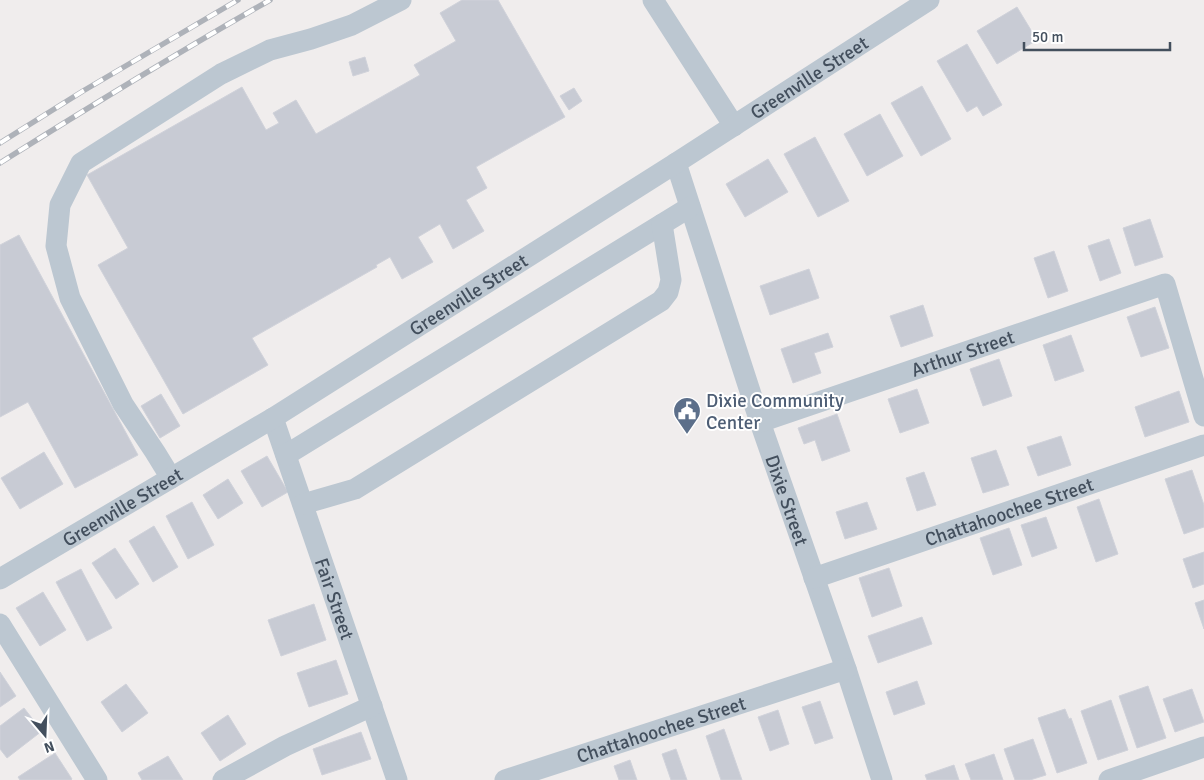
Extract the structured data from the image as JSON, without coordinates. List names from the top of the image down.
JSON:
{
  "streets": {
    "street": [
      "Greenville Street",
      "Arthur Street",
      "Dixie Street",
      "Chattahoochee Street",
      "Fair Street"
    ]
  },
  "crossings": [
    ["Greenville Street", "Dixie Street"],
    ["Greenville Street", "Fair Street"],
    ["Arthur Street", "Dixie Street"],
    ["Dixie Street", "Chattahoochee Street"]
  ],
  "places": {
    "public building": ["Dixie Community Center"]
  },
  "scale_bar": "50 m",
  "north": "bottom"
}
